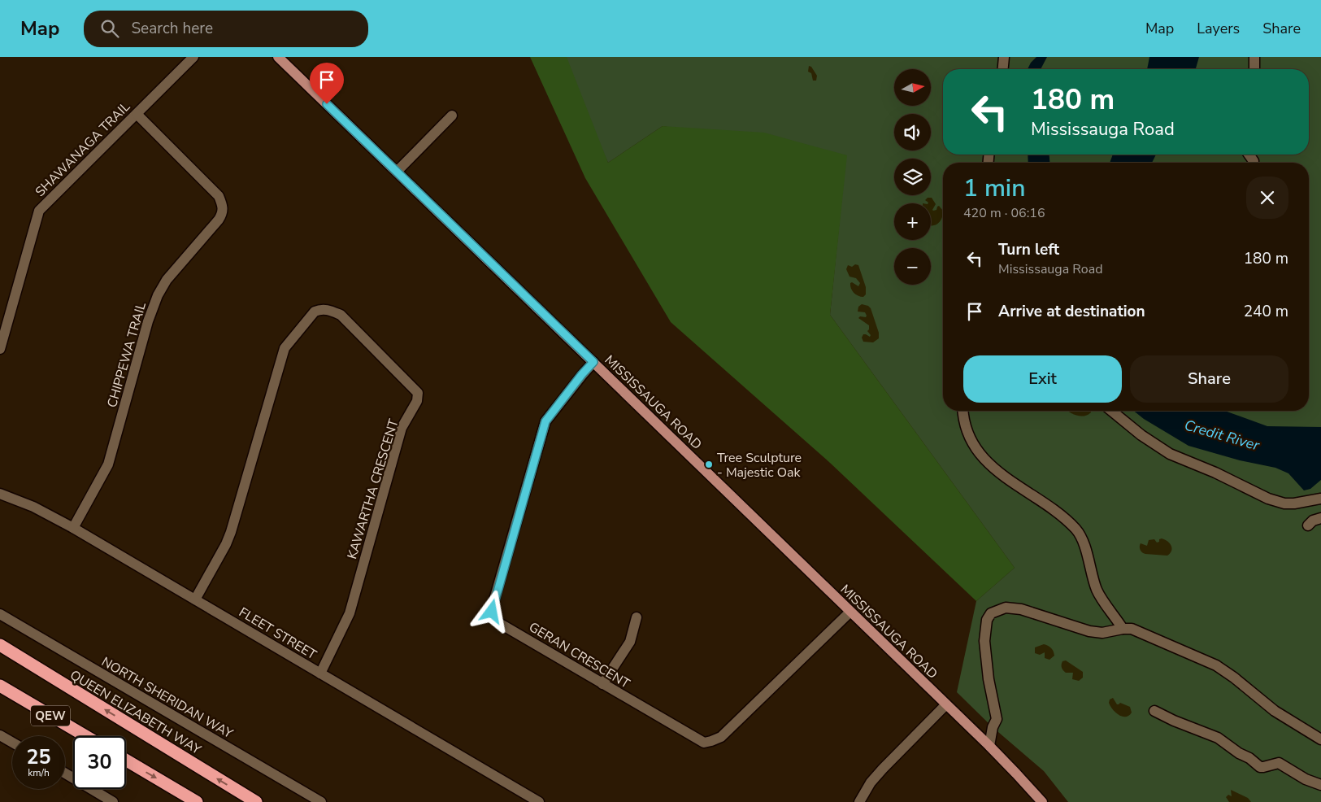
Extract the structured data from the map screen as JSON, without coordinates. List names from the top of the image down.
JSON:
{
  "streets": {
    "highway": ["QUEEN ELIZABETH WAY", "QEW"],
    "main road": ["MISSISSAUGA ROAD"],
    "street": [
      "SHAWANAGA TRAIL",
      "CHIPPEWA TRAIL",
      "KAWARTHA CRESCENT",
      "FLEET STREET",
      "GERAN CRESCENT",
      "NORTH SHERIDAN WAY"
    ]
  },
  "crossings": [
    ["SHAWANAGA TRAIL", "CHIPPEWA TRAIL"],
    ["CHIPPEWA TRAIL", "FLEET STREET"],
    ["MISSISSAUGA ROAD", "GERAN CRESCENT"],
    ["KAWARTHA CRESCENT", "FLEET STREET"]
  ],
  "water": ["Credit River"],
  "places": ["Tree Sculpture - Majestic Oak"],
  "north": "right",
  "page": {
    "header": "Map",
    "search": "Search here",
    "nav": ["Map", "Layers", "Share"],
    "map_buttons": ["+", "−"],
    "turn": ["180 m", "Mississauga Road"],
    "heading": ["1 min", "420 m · 06:16"],
    "list": [
      {
        "name": "Turn left",
        "note": "Mississauga Road",
        "value": "180 m"
      },
      {
        "name": "Arrive at destination",
        "value": "240 m"
      }
    ],
    "buttons": ["Exit", "Share"],
    "speed": "25 km/h",
    "limit": "30"
  }
}
